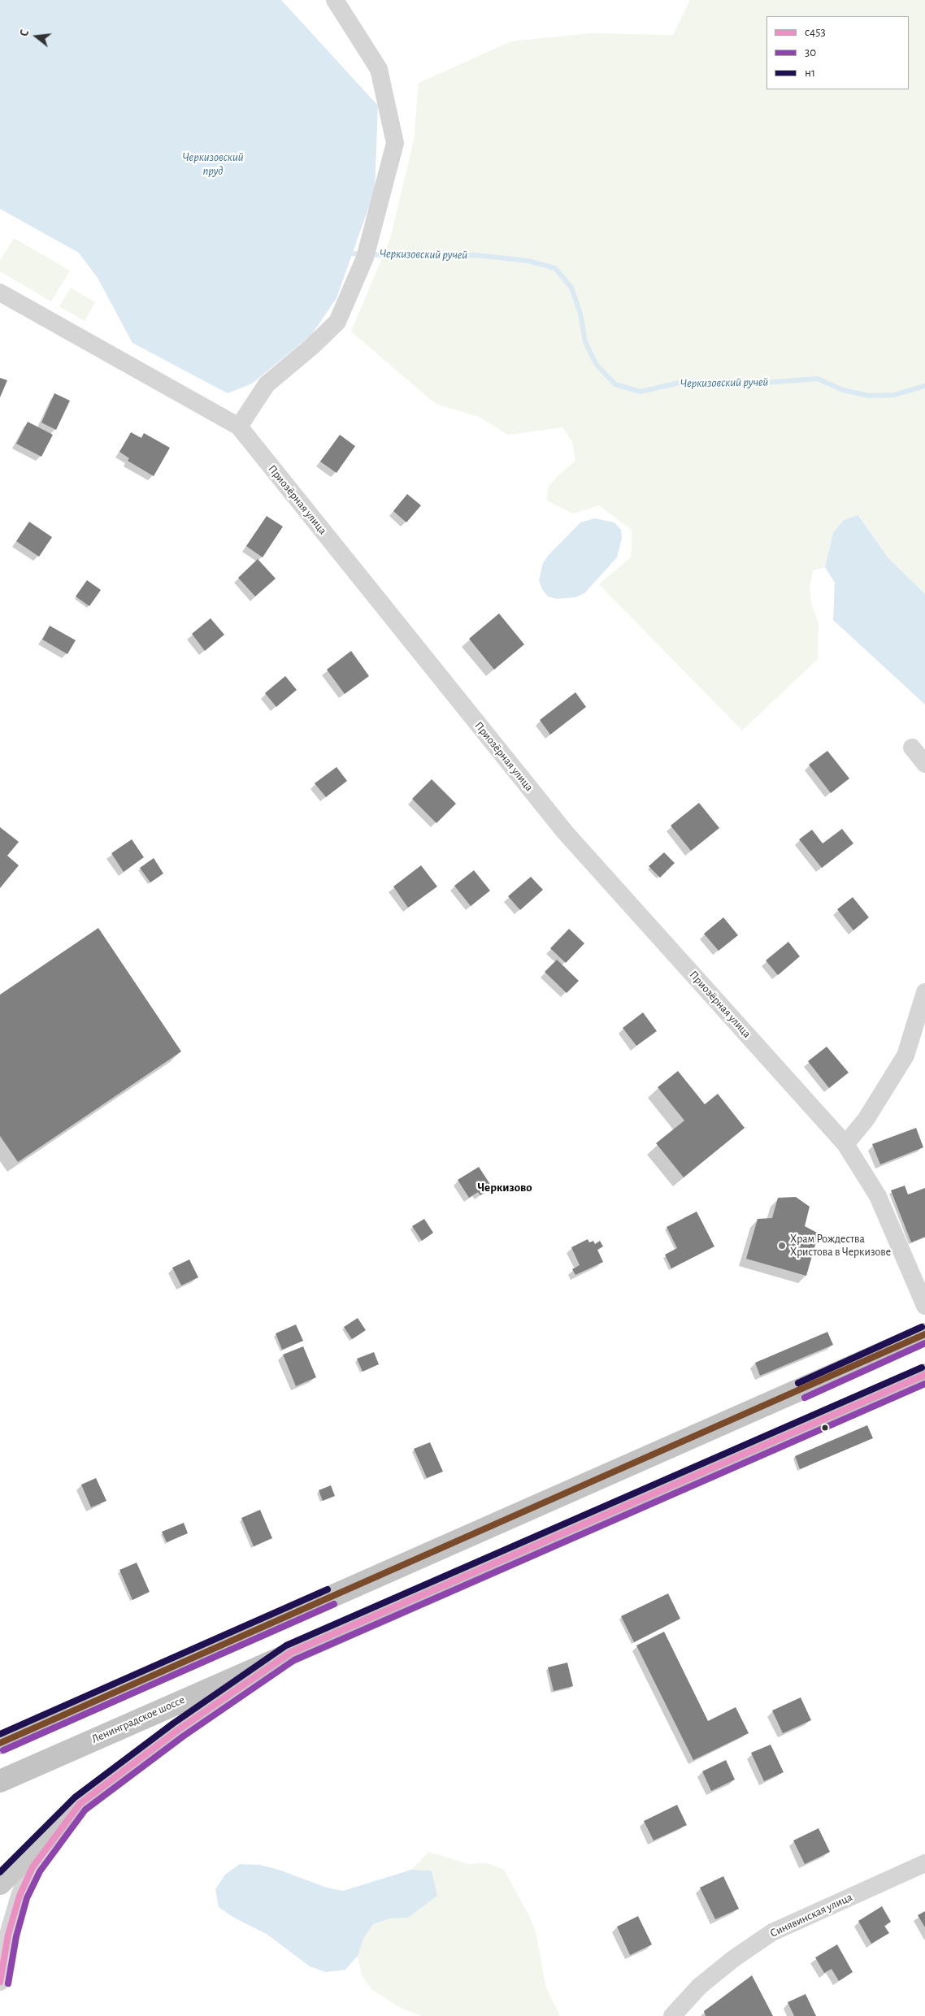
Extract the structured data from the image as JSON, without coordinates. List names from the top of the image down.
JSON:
{
  "streets": {
    "highway": ["Ленинградское шоссе"],
    "street": ["Приозёрная улица", "Синявинская улица"]
  },
  "districts": ["Черкизово"],
  "water": ["Черкизовский пруд", "Черкизовский ручей"],
  "places": ["Храм Рождества Христова в Черкизове"],
  "lines": ["transit line н1", "transit line 30", "transit line с453"],
  "legend": ["с453", "30", "н1"],
  "north": "left"
}
